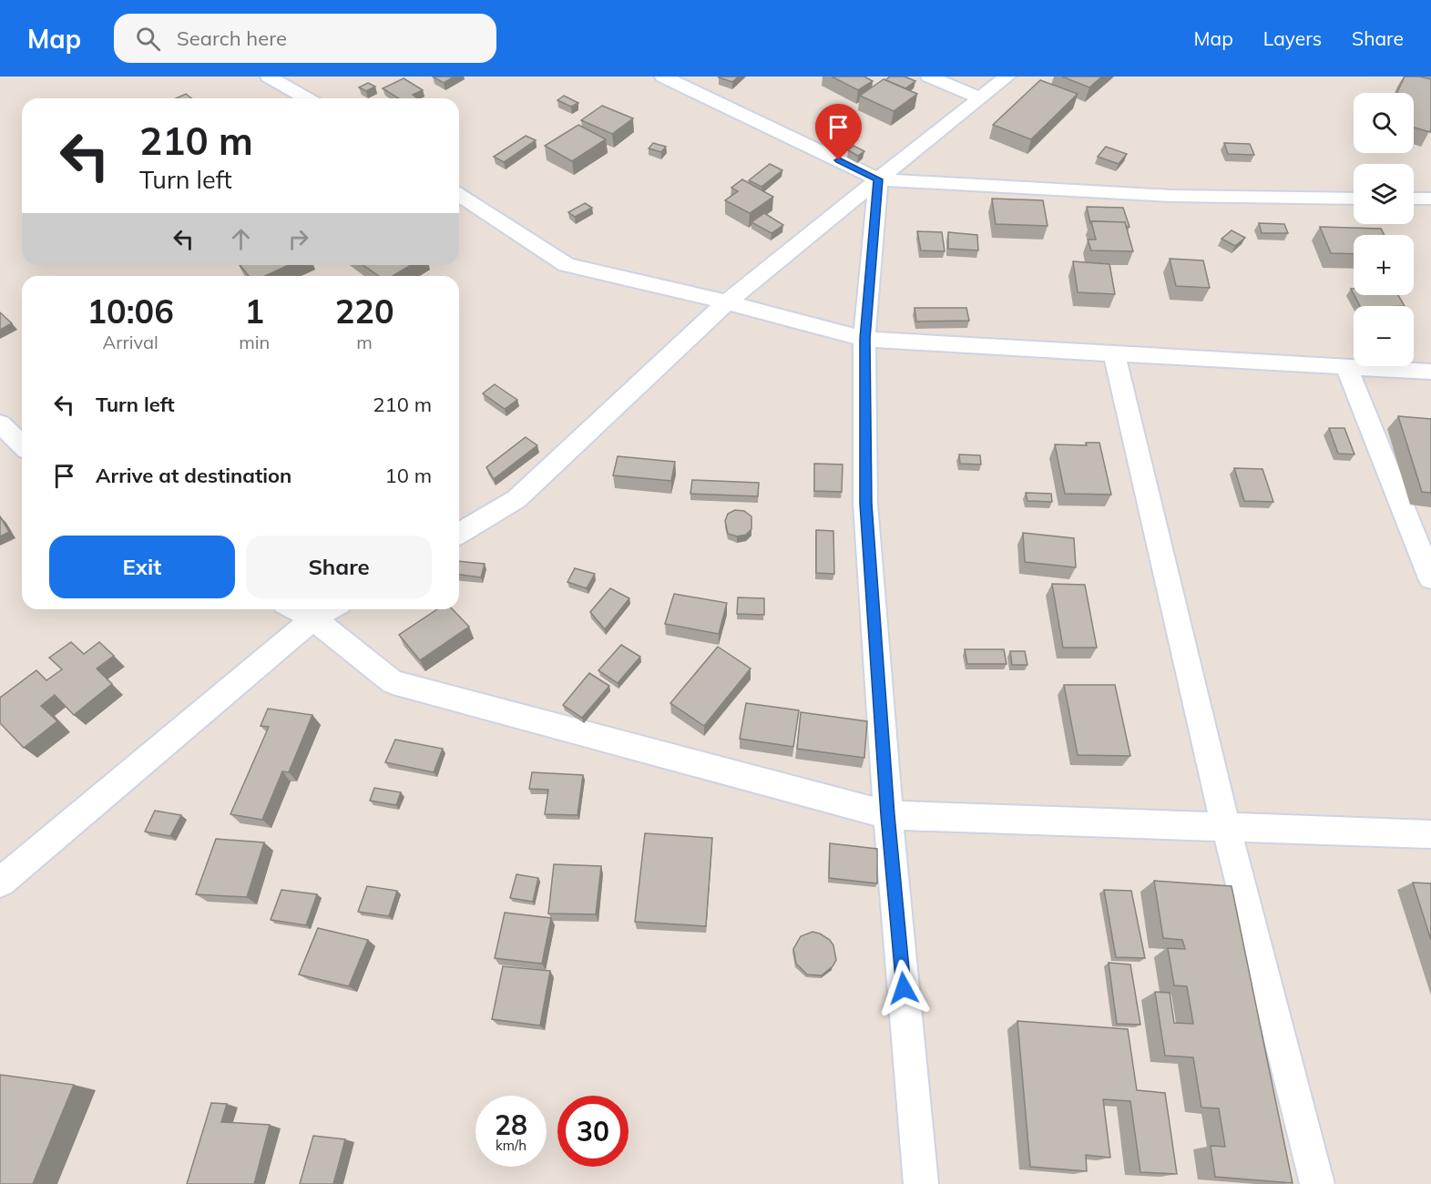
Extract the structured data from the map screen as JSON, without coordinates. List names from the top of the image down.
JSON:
{
  "page": {
    "header": "Map",
    "search": "Search here",
    "nav": ["Map", "Layers", "Share"],
    "map_buttons": ["+", "−"],
    "turn": ["210 m", "Turn left"],
    "eta": [
      "10:06",
      "Arrival",
      "1",
      "min",
      "220",
      "m"
    ],
    "list": [
      {
        "name": "Turn left",
        "value": "210 m"
      },
      {
        "name": "Arrive at destination",
        "value": "10 m"
      }
    ],
    "buttons": ["Exit", "Share"],
    "speed": "28 km/h",
    "limit": "30"
  }
}
